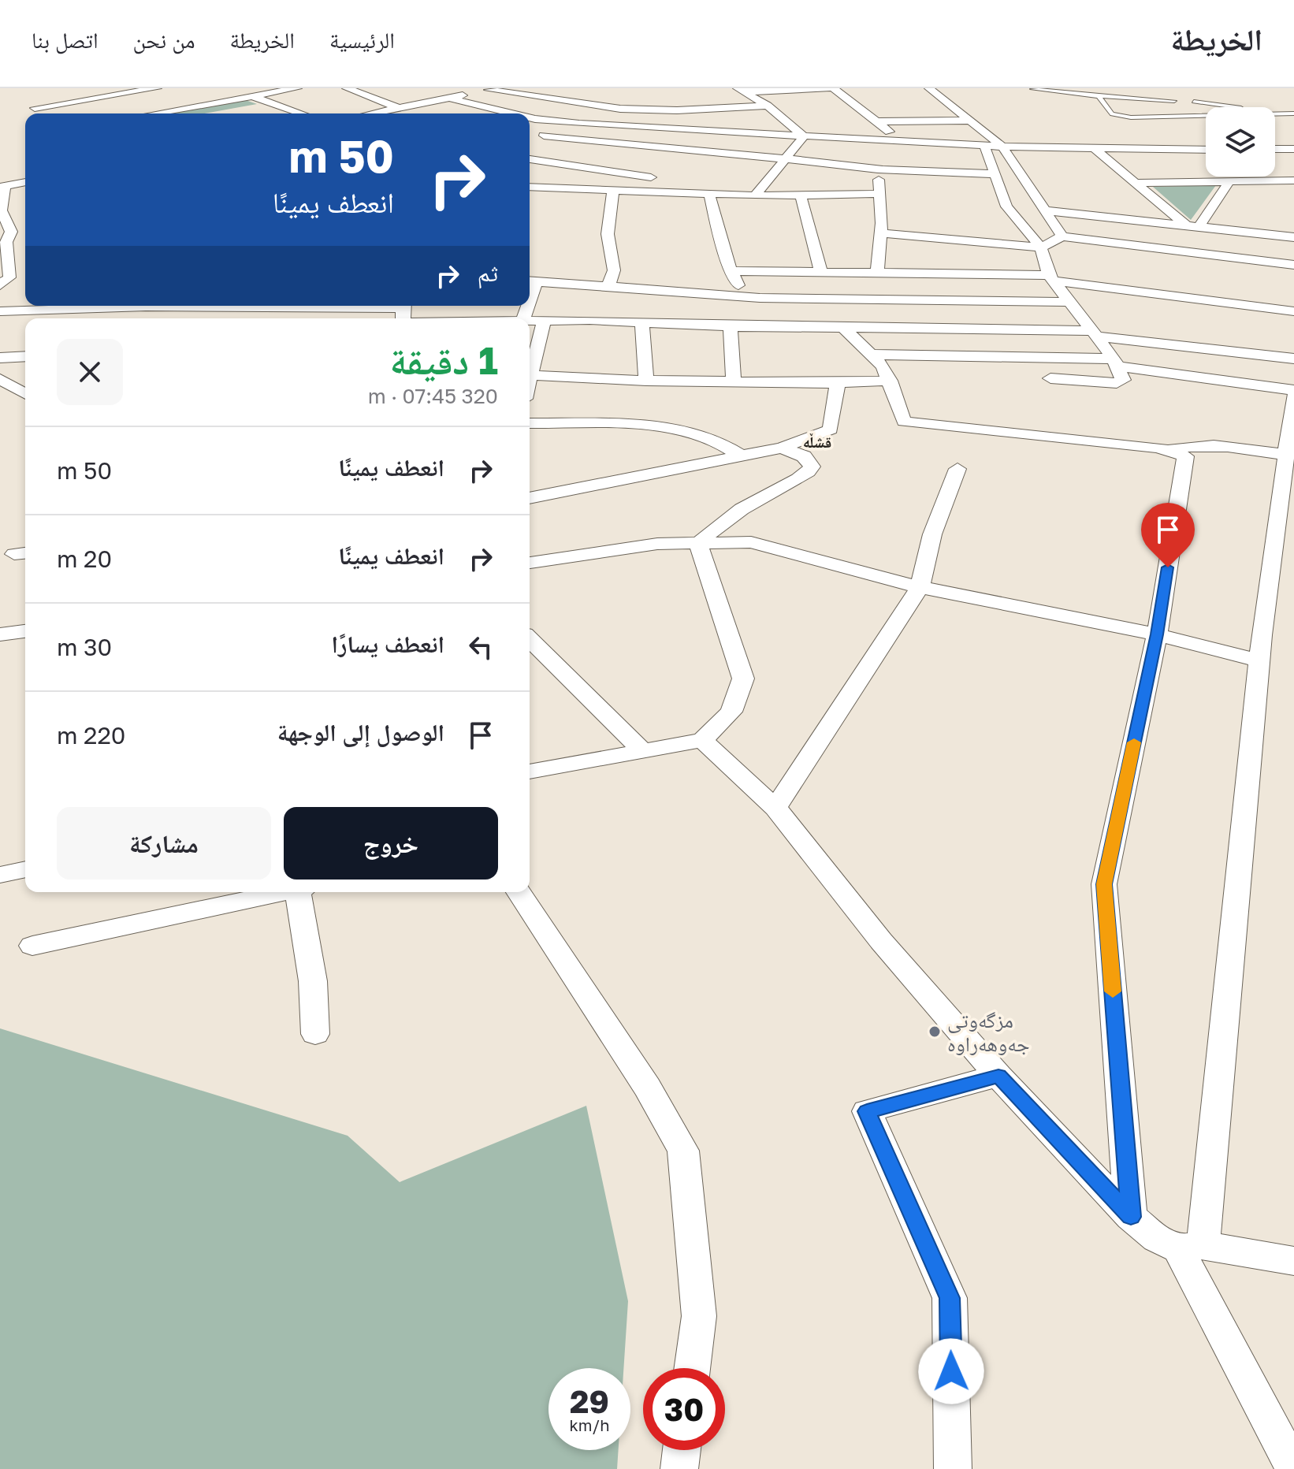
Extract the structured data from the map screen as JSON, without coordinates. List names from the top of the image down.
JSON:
{
  "districts": ["قشڵه‌"],
  "places": ["مزگه‌وتی جه‌وهه‌راوه"],
  "page": {
    "header": "الخريطة",
    "nav": [
      "الرئيسية",
      "الخريطة",
      "من نحن",
      "اتصل بنا"
    ],
    "turn": ["50 m", "انعطف يمينًا"],
    "then": "ثم",
    "heading": ["1 دقيقة", "320 m · 07:45"],
    "list": [
      {
        "name": "انعطف يمينًا",
        "value": "50 m"
      },
      {
        "name": "انعطف يمينًا",
        "value": "20 m"
      },
      {
        "name": "انعطف يسارًا",
        "value": "30 m"
      },
      {
        "name": "الوصول إلى الوجهة",
        "value": "220 m"
      }
    ],
    "buttons": ["خروج", "مشاركة"],
    "speed": "29 km/h",
    "limit": "30"
  }
}
